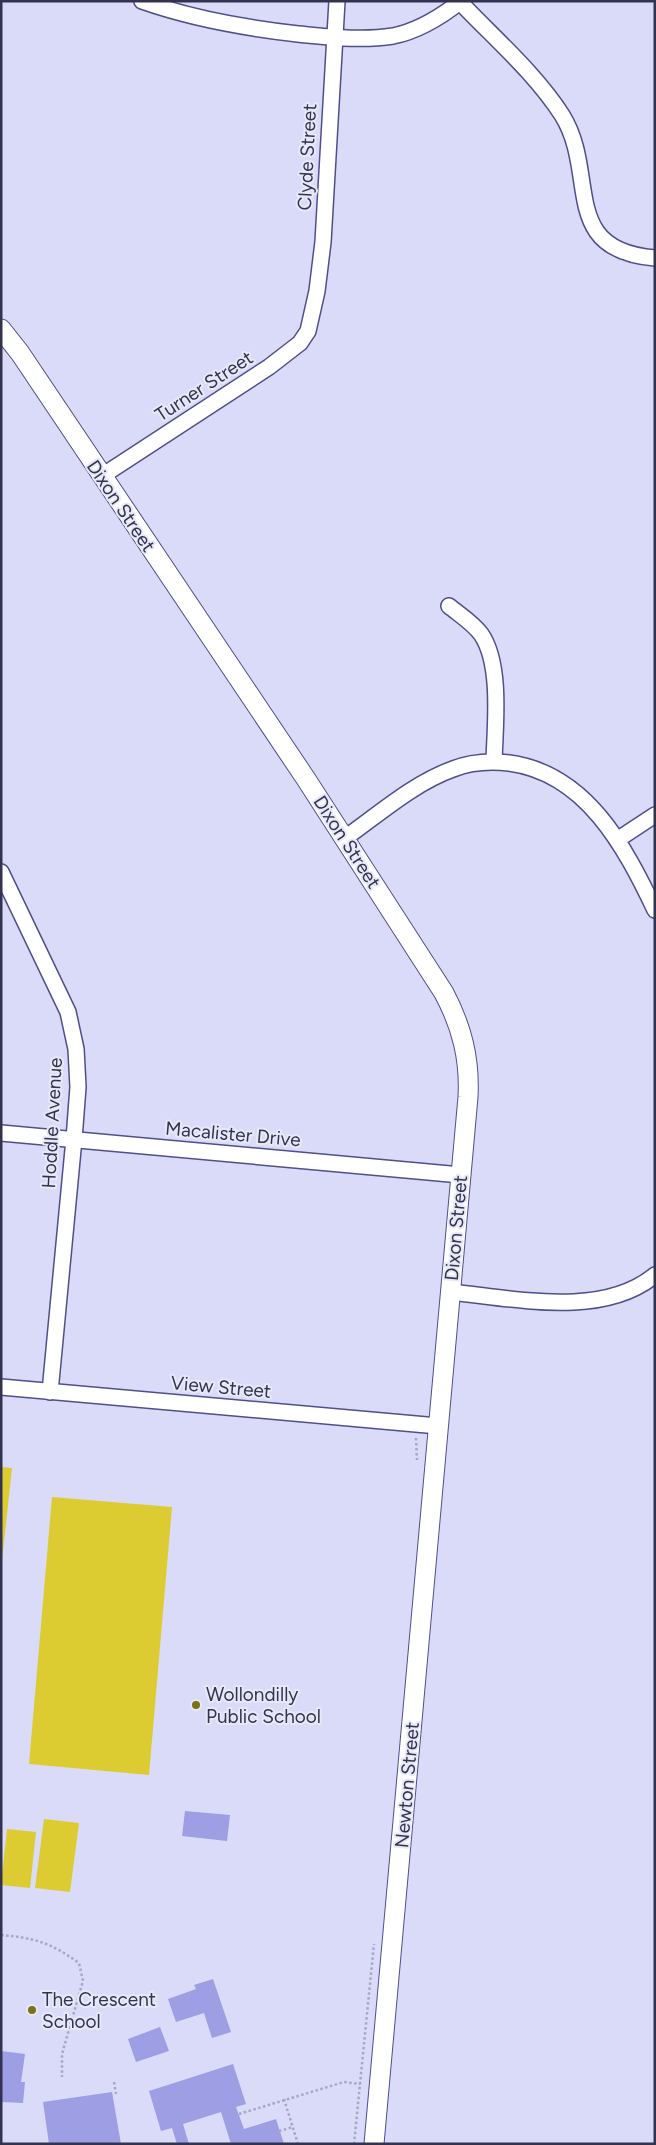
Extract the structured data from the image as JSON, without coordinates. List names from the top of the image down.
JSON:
{
  "streets": {
    "street": [
      "Clyde Street",
      "Turner Street",
      "Dixon Street",
      "Hoddle Avenue",
      "Macalister Drive",
      "View Street",
      "Newton Street"
    ]
  },
  "crossings": [
    ["Clyde Street", "Turner Street"],
    ["Turner Street", "Dixon Street"],
    ["Dixon Street", "Macalister Drive"],
    ["Dixon Street", "View Street"],
    ["Dixon Street", "Newton Street"],
    ["Hoddle Avenue", "Macalister Drive"],
    ["Hoddle Avenue", "View Street"],
    ["View Street", "Newton Street"]
  ],
  "places": ["Wollondilly Public School", "The Crescent School"]
}
